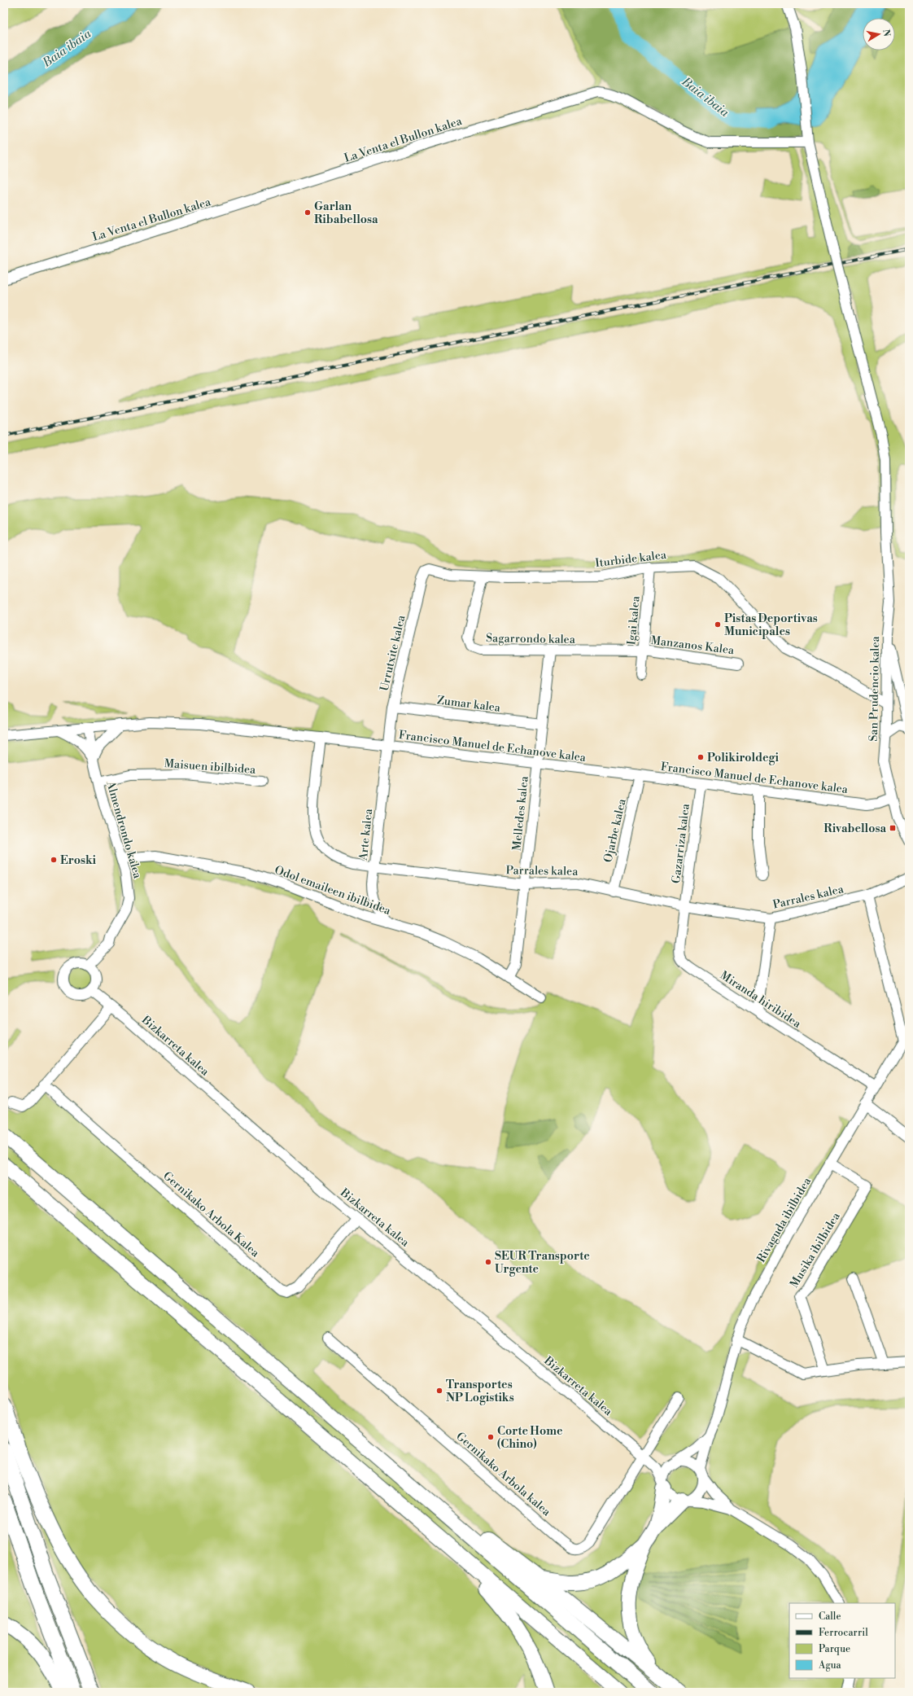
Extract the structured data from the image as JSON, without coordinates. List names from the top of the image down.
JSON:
{
  "streets": {
    "street": [
      "La Venta el Bullon kalea",
      "Iturbide kalea",
      "Igai kalea",
      "Sagarrondo kalea",
      "Manzanos Kalea",
      "Urrutxite kalea",
      "San Prudencio kalea",
      "Zumar kalea",
      "Francisco Manuel de Echanove kalea",
      "Maisuen ibilbidea",
      "Melledes kalea",
      "Almendrondo kalea",
      "Ojarbe kalea",
      "Arte kalea",
      "Gazarriza kalea",
      "Parrales kalea",
      "Odol emaileen ibilbidea",
      "Miranda hiribidea",
      "Bizkarreta kalea",
      "Gernikako Arbola Kalea",
      "Rivaguda ibilbidea",
      "Musika ibilbidea",
      "Gernikako Arbola kalea"
    ]
  },
  "crossings": [
    ["La Venta el Bullon kalea", "San Prudencio kalea"],
    ["Iturbide kalea", "Igai kalea"],
    ["Iturbide kalea", "Sagarrondo kalea"],
    ["Iturbide kalea", "Urrutxite kalea"],
    ["Iturbide kalea", "San Prudencio kalea"],
    ["Igai kalea", "Sagarrondo kalea"],
    ["Igai kalea", "Manzanos Kalea"],
    ["Sagarrondo kalea", "Manzanos Kalea"],
    ["Sagarrondo kalea", "Melledes kalea"],
    ["Urrutxite kalea", "Zumar kalea"],
    ["Urrutxite kalea", "Francisco Manuel de Echanove kalea"],
    ["Urrutxite kalea", "Arte kalea"],
    ["San Prudencio kalea", "Francisco Manuel de Echanove kalea"],
    ["Zumar kalea", "Melledes kalea"],
    ["Francisco Manuel de Echanove kalea", "Melledes kalea"],
    ["Francisco Manuel de Echanove kalea", "Almendrondo kalea"],
    ["Francisco Manuel de Echanove kalea", "Ojarbe kalea"],
    ["Francisco Manuel de Echanove kalea", "Arte kalea"],
    ["Francisco Manuel de Echanove kalea", "Gazarriza kalea"],
    ["Francisco Manuel de Echanove kalea", "Parrales kalea"],
    ["Maisuen ibilbidea", "Almendrondo kalea"],
    ["Melledes kalea", "Parrales kalea"],
    ["Melledes kalea", "Odol emaileen ibilbidea"],
    ["Almendrondo kalea", "Odol emaileen ibilbidea"],
    ["Almendrondo kalea", "Bizkarreta kalea"],
    ["Ojarbe kalea", "Parrales kalea"],
    ["Arte kalea", "Parrales kalea"],
    ["Arte kalea", "Odol emaileen ibilbidea"],
    ["Gazarriza kalea", "Parrales kalea"],
    ["Gazarriza kalea", "Miranda hiribidea"],
    ["Parrales kalea", "Miranda hiribidea"],
    ["Miranda hiribidea", "Rivaguda ibilbidea"],
    ["Bizkarreta kalea", "Gernikako Arbola Kalea"],
    ["Bizkarreta kalea", "Rivaguda ibilbidea"],
    ["Bizkarreta kalea", "Gernikako Arbola kalea"],
    ["Rivaguda ibilbidea", "Musika ibilbidea"]
  ],
  "water": ["Baia ibaia"],
  "places": {
    "other": [
      "Garlan Ribabellosa",
      "Pistas Deportivas Municipales",
      "Polikiroldegi",
      "Eroski",
      "SEUR Transporte Urgente",
      "Transportes NP Logistiks",
      "Corte Home (Chino)"
    ],
    "transit": ["Rivabellosa"]
  },
  "legend": [
    "Calle",
    "Ferrocarril",
    "Parque",
    "Agua"
  ],
  "north": "right"
}
